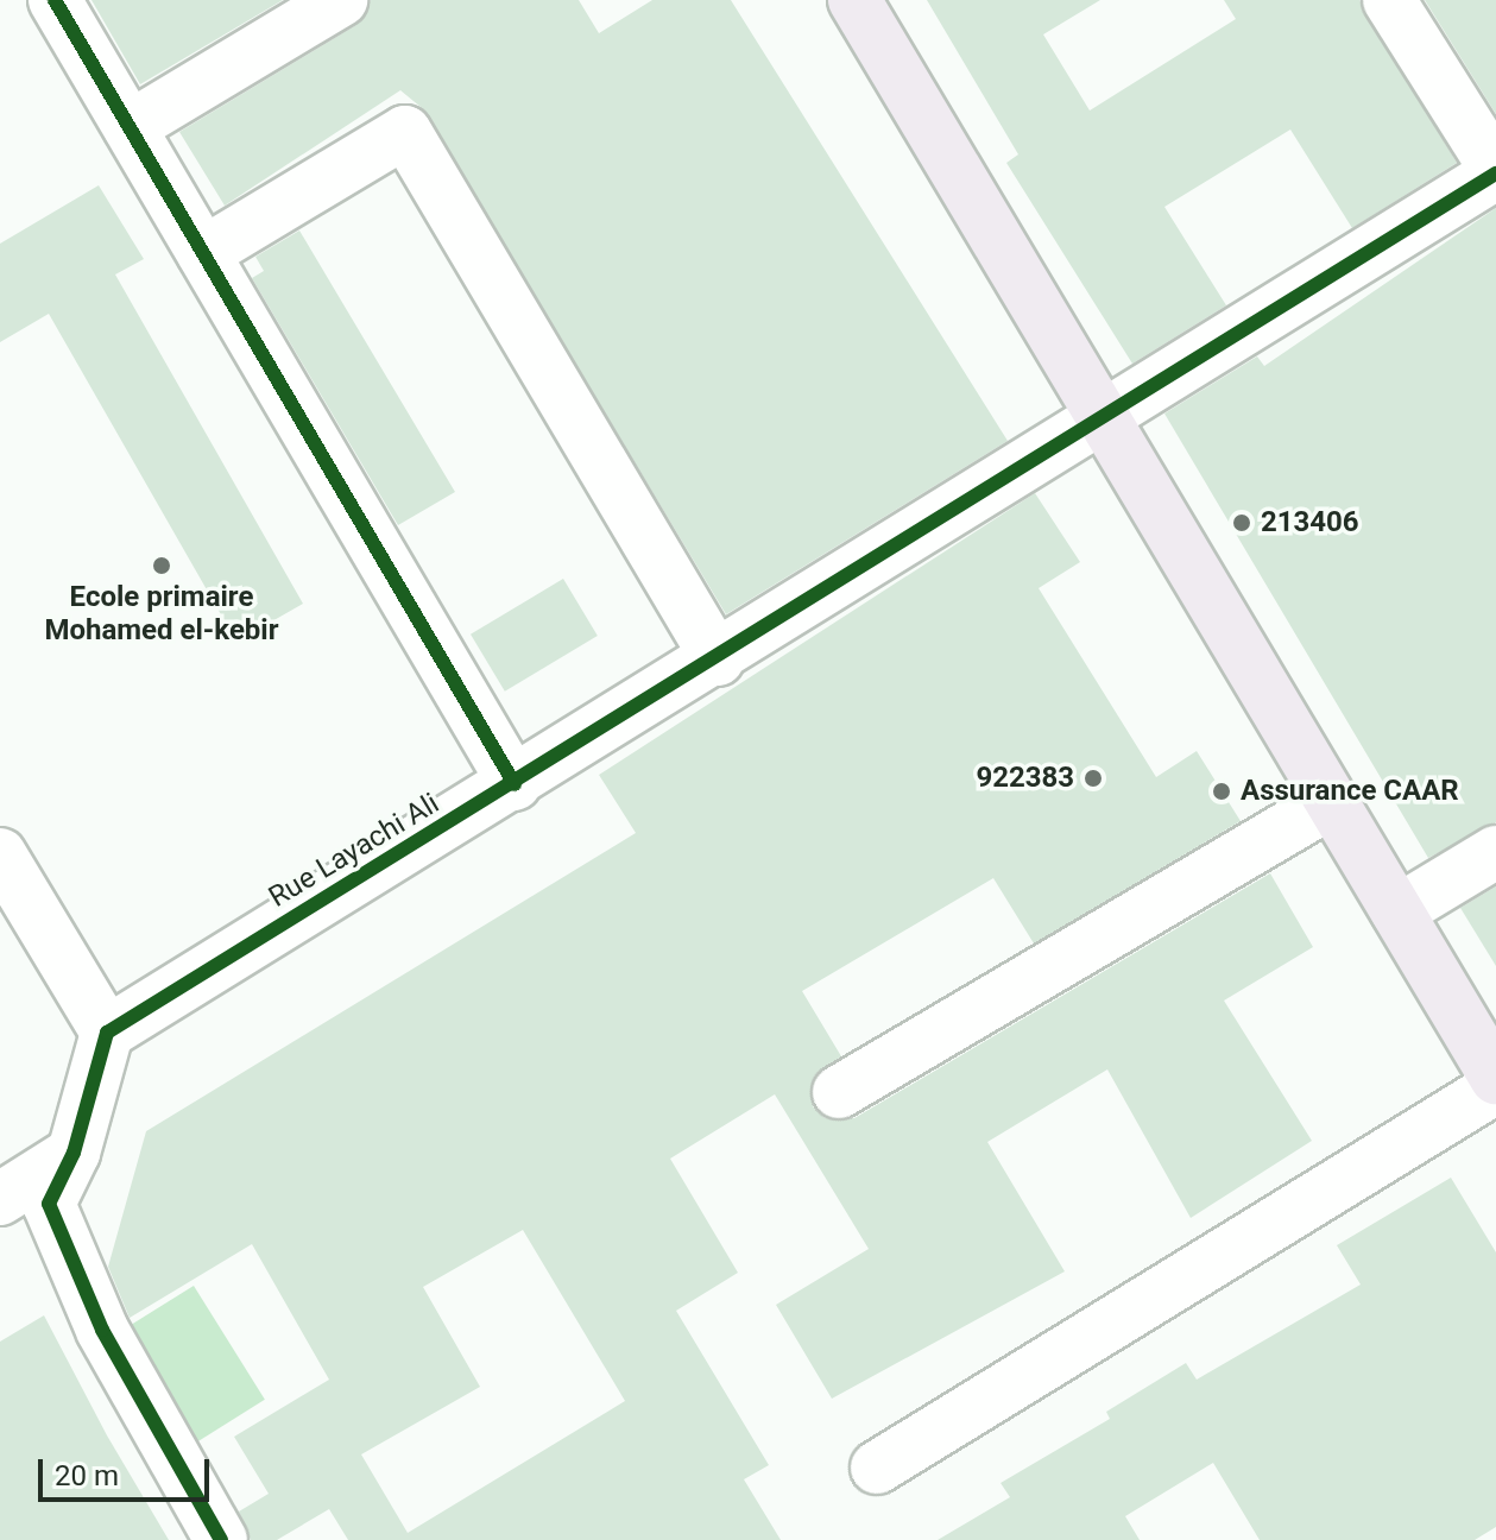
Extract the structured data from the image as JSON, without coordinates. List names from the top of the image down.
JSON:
{
  "streets": {
    "street": ["Rue Layachi Ali"]
  },
  "places": [
    "213406",
    "Ecole primaire Mohamed el-kebir",
    "922383",
    "Assurance CAAR"
  ],
  "scale_bar": "20 m"
}
